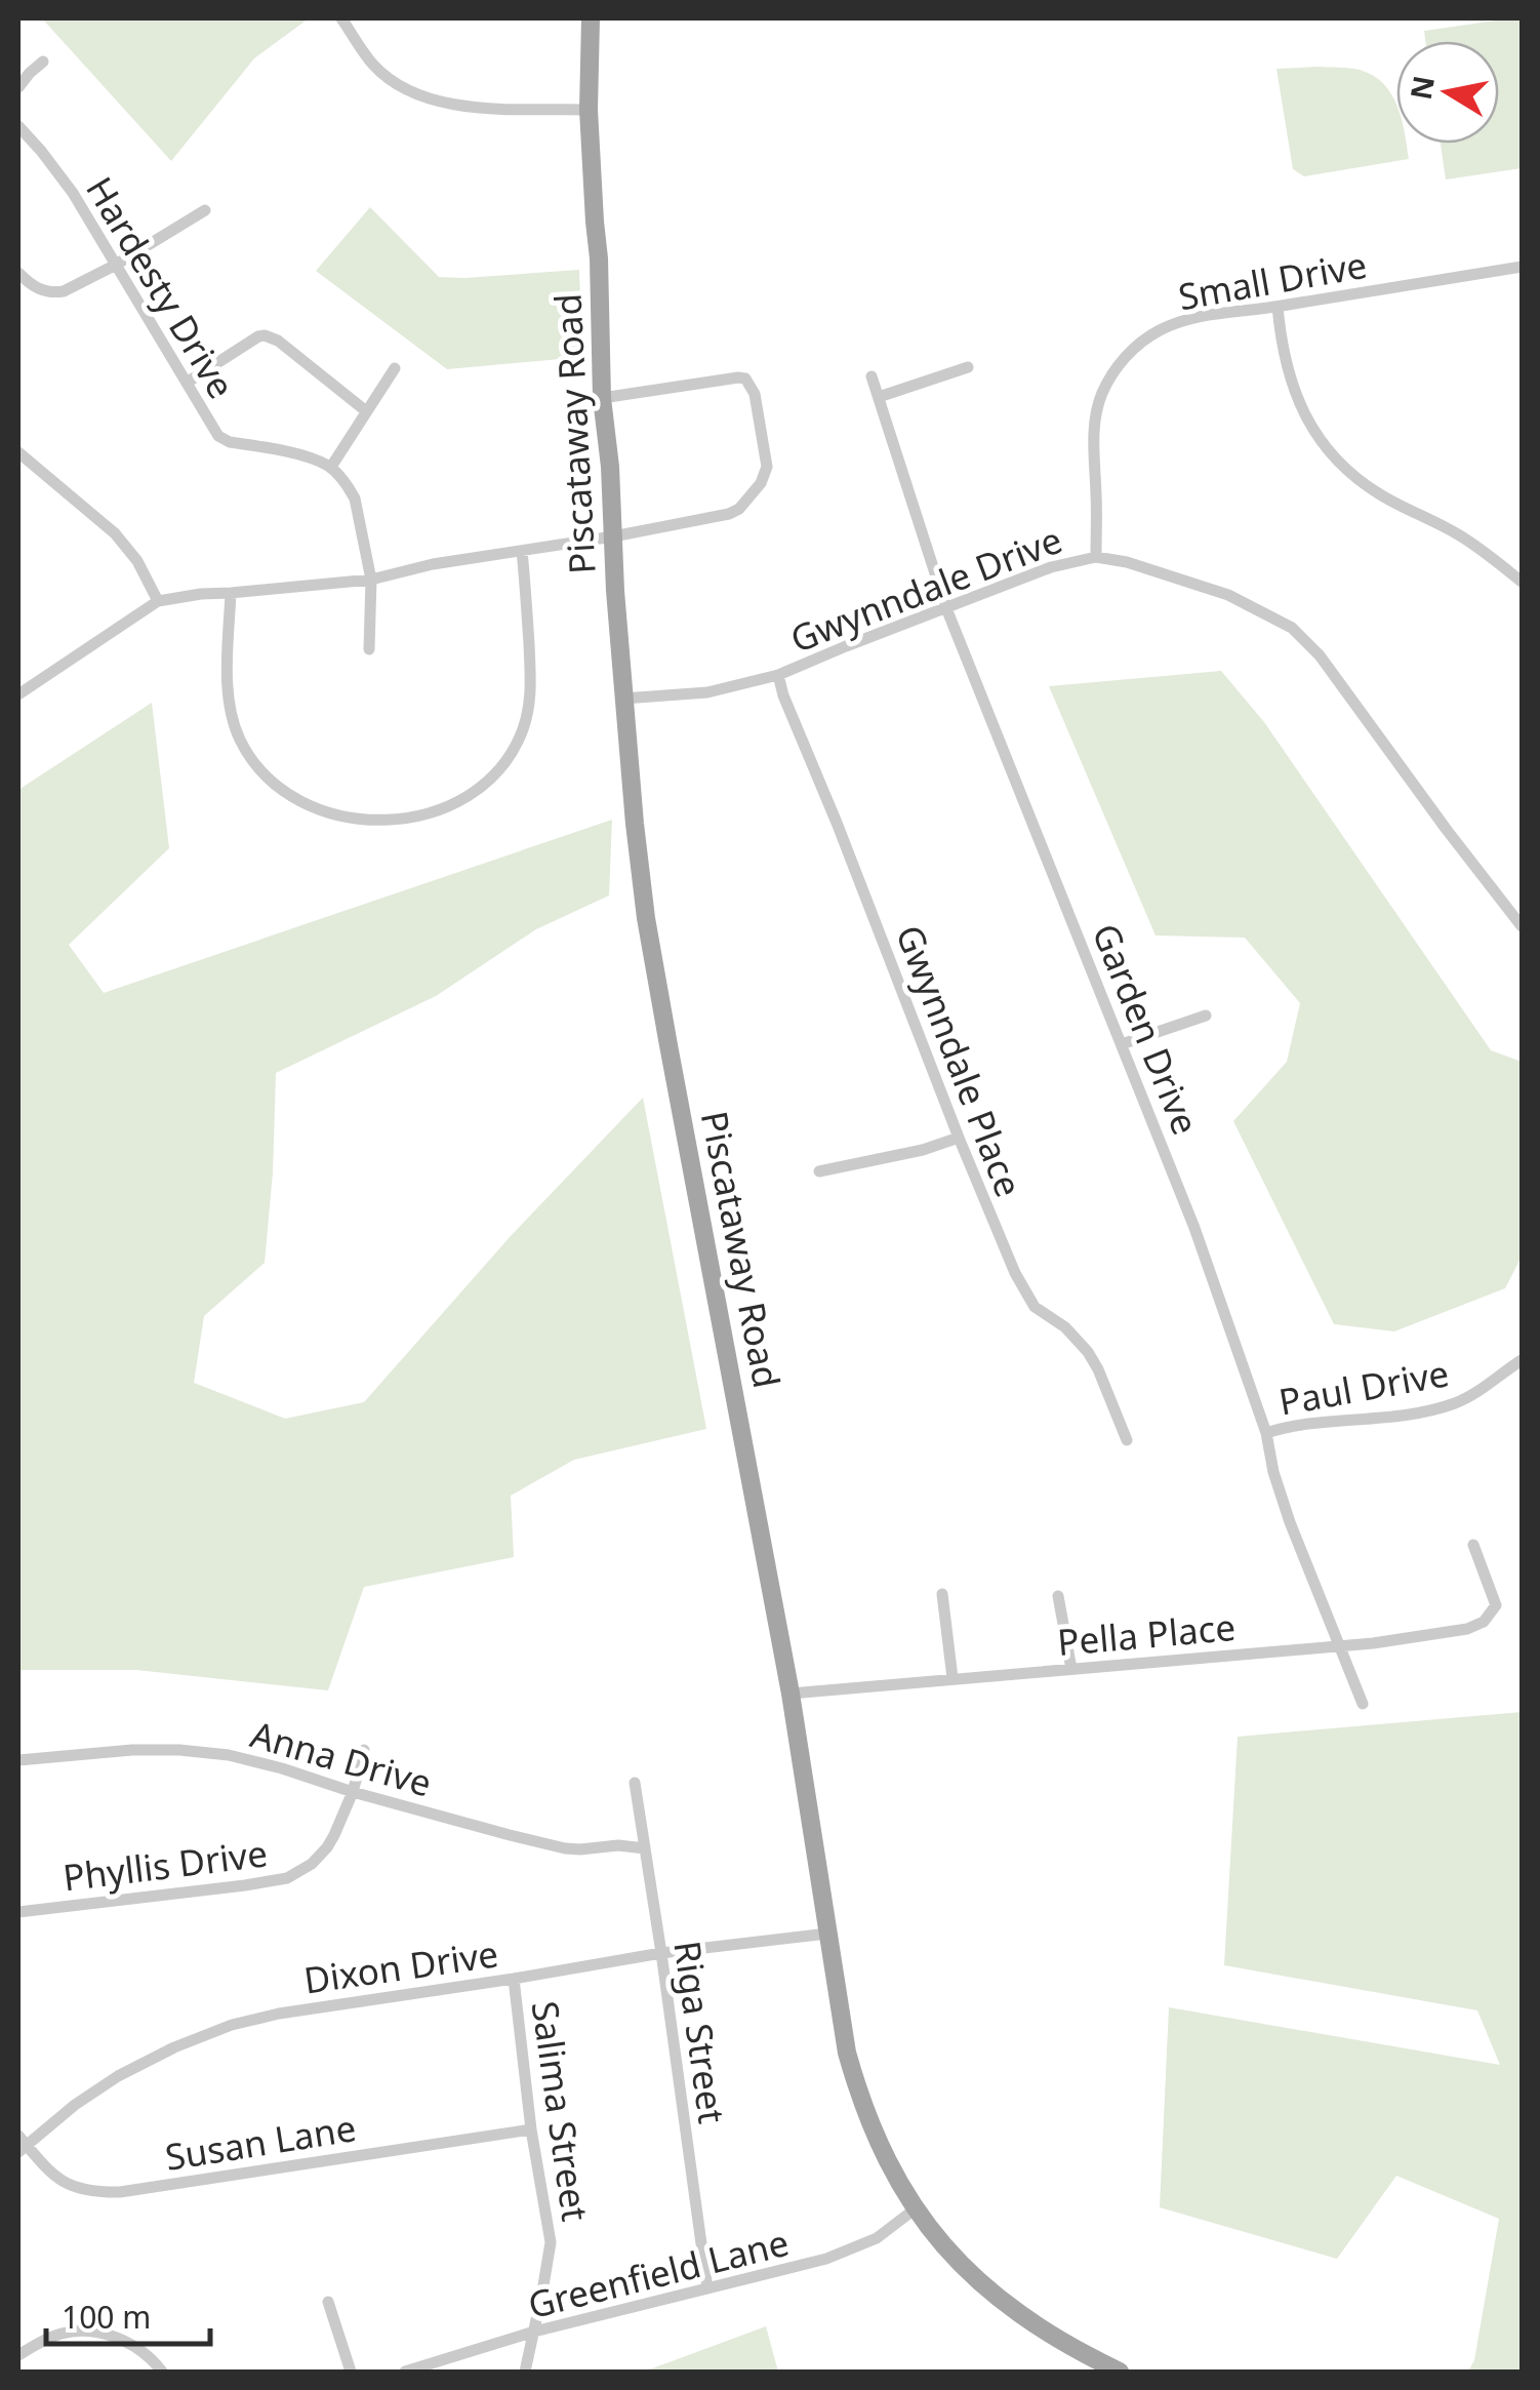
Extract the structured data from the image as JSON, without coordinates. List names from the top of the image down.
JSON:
{
  "streets": {
    "main road": ["Piscataway Road"],
    "street": [
      "Small Drive",
      "Hardesty Drive",
      "Gwynndale Drive",
      "Garden Drive",
      "Gwynndale Place",
      "Paul Drive",
      "Pella Place",
      "Anna Drive",
      "Phyllis Drive",
      "Dixon Drive",
      "Riga Street",
      "Salima Street",
      "Susan Lane",
      "Greenfield Lane"
    ]
  },
  "crossings": [
    ["Small Drive", "Gwynndale Drive"],
    ["Piscataway Road", "Gwynndale Drive"],
    ["Piscataway Road", "Pella Place"],
    ["Piscataway Road", "Dixon Drive"],
    ["Piscataway Road", "Greenfield Lane"],
    ["Gwynndale Drive", "Garden Drive"],
    ["Gwynndale Drive", "Gwynndale Place"],
    ["Garden Drive", "Paul Drive"],
    ["Garden Drive", "Pella Place"],
    ["Anna Drive", "Phyllis Drive"],
    ["Anna Drive", "Riga Street"],
    ["Dixon Drive", "Riga Street"],
    ["Dixon Drive", "Salima Street"],
    ["Dixon Drive", "Susan Lane"],
    ["Riga Street", "Greenfield Lane"],
    ["Salima Street", "Susan Lane"],
    ["Salima Street", "Greenfield Lane"]
  ],
  "scale_bar": "100 m",
  "north": "left"
}
